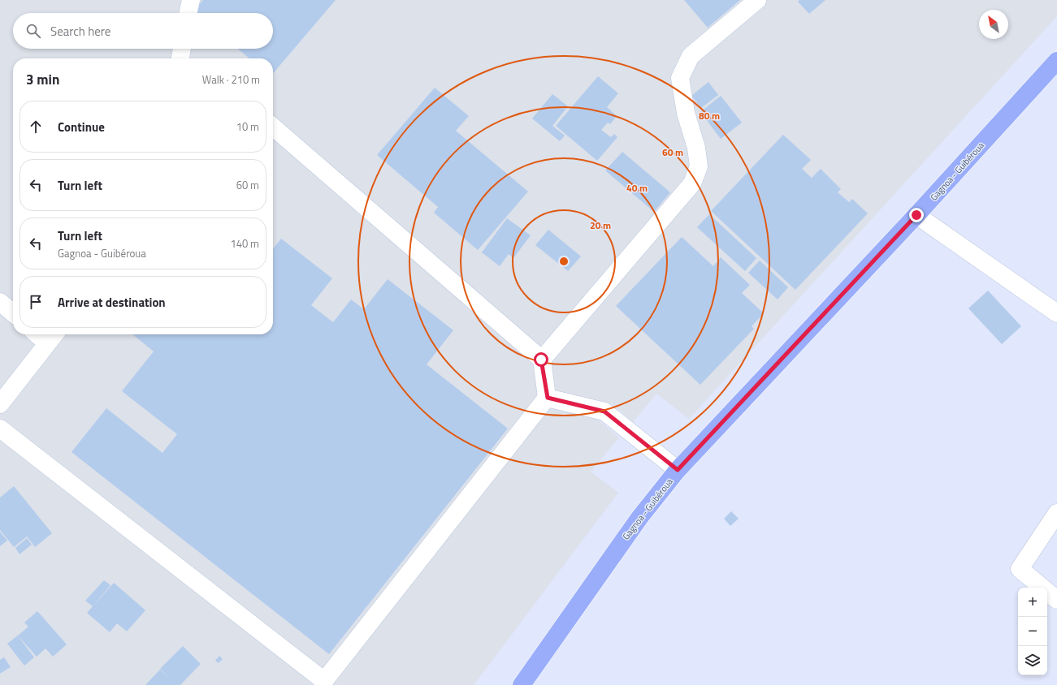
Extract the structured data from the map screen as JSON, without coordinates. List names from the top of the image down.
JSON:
{
  "streets": {
    "main road": ["Gagnoa - Guibéroua"]
  },
  "north": "top left",
  "page": {
    "search": "Search here",
    "heading": ["3 min", "Walk · 210 m"],
    "list": [
      ["Continue", "10 m"],
      ["Turn left", "60 m"],
      ["Turn left", "Gagnoa - Guibéroua", "140 m"],
      "Arrive at destination"
    ],
    "map_buttons": ["+", "−"]
  },
  "rings": [
    "80 m",
    "60 m",
    "40 m",
    "20 m"
  ]
}
